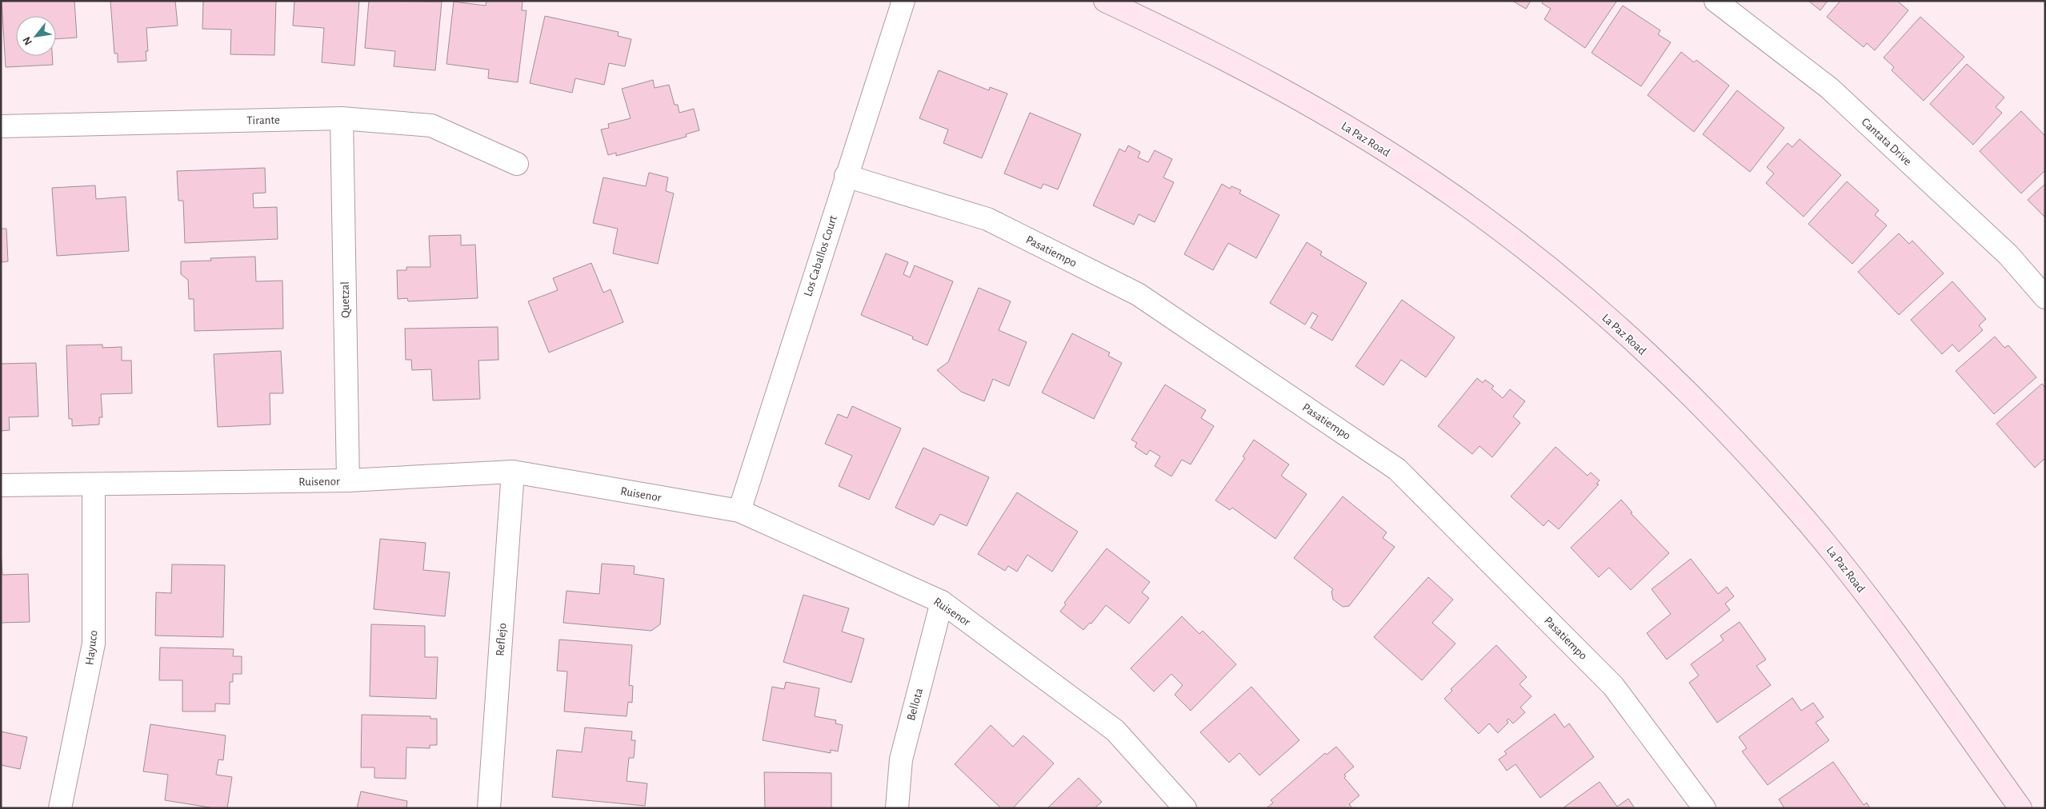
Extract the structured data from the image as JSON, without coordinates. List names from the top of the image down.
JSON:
{
  "streets": {
    "main road": ["La Paz Road"],
    "street": [
      "Tirante",
      "Cantata Drive",
      "Pasatiempo",
      "Los Caballos Court",
      "Quetzal",
      "Ruisenor",
      "Reflejo",
      "Hayuco",
      "Bellota"
    ]
  },
  "crossings": [
    ["Tirante", "Quetzal"],
    ["Pasatiempo", "Los Caballos Court"],
    ["Los Caballos Court", "Ruisenor"],
    ["Quetzal", "Ruisenor"],
    ["Ruisenor", "Reflejo"],
    ["Ruisenor", "Hayuco"],
    ["Ruisenor", "Bellota"]
  ],
  "north": "bottom left"
}
